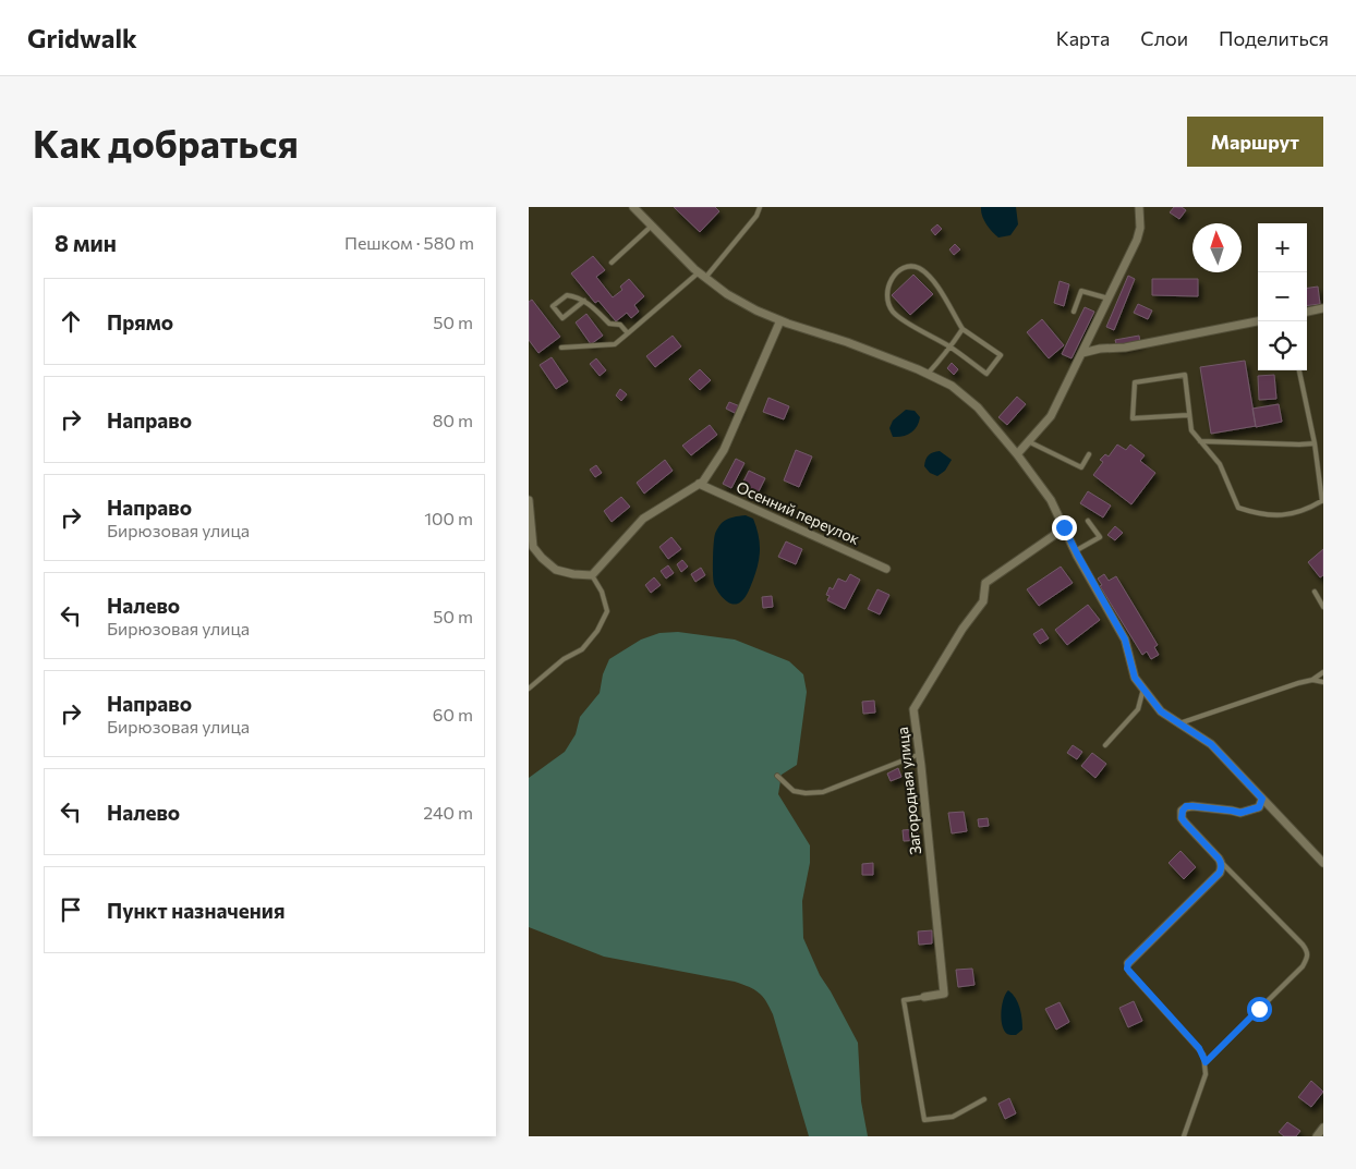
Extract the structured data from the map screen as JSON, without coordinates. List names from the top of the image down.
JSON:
{
  "streets": {
    "street": ["Осенний переулок", "Загородная улица"]
  },
  "north": "top",
  "page": {
    "header": "Gridwalk",
    "nav": ["Карта", "Слои", "Поделиться"],
    "buttons": "Маршрут",
    "title": "Как добраться",
    "heading": ["8 мин", "Пешком · 580 m"],
    "map_buttons": ["+", "−"],
    "list": [
      ["Прямо", "50 m"],
      ["Направо", "80 m"],
      ["Направо", "Бирюзовая улица", "100 m"],
      ["Налево", "Бирюзовая улица", "50 m"],
      ["Направо", "Бирюзовая улица", "60 m"],
      ["Налево", "240 m"],
      "Пункт назначения"
    ]
  }
}
